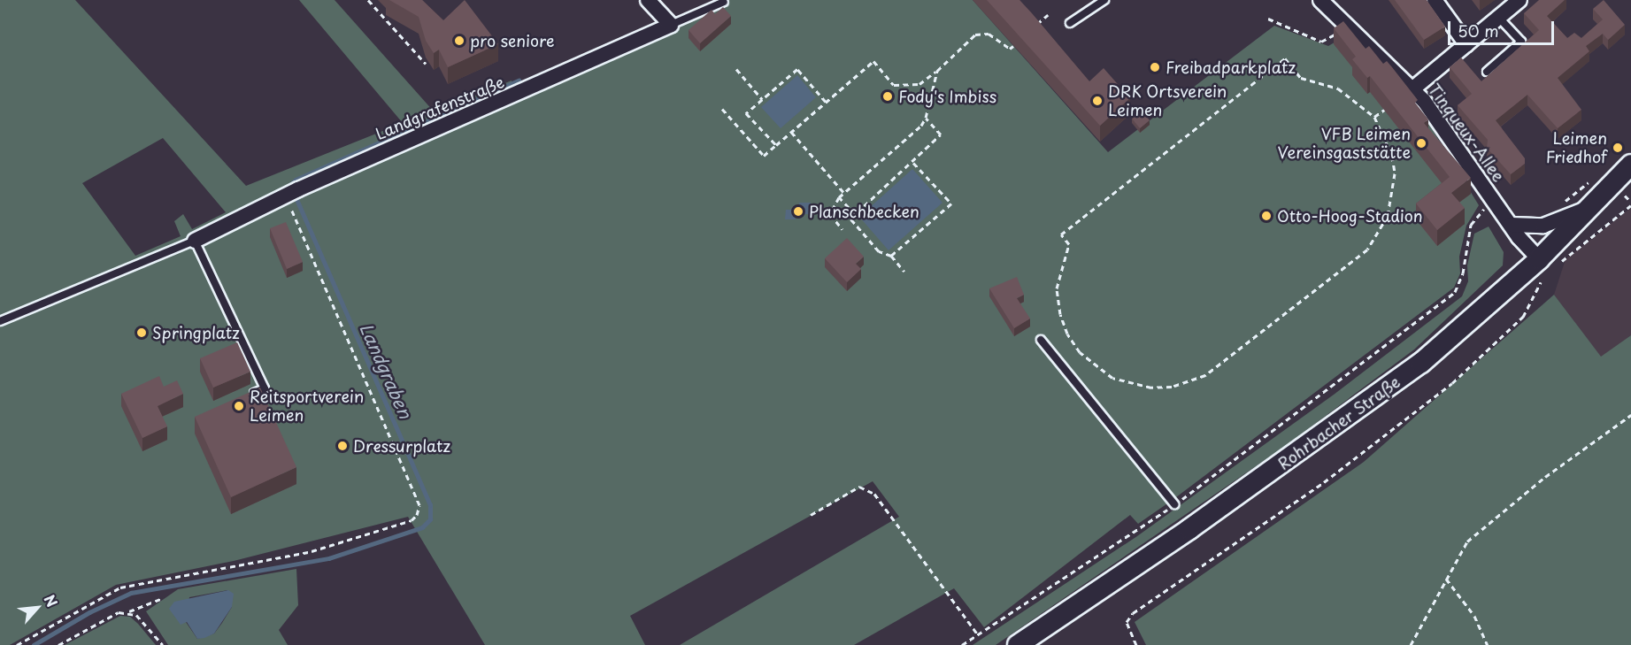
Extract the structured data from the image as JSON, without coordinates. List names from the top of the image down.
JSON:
{
  "streets": {
    "main road": ["Rohrbacher Straße"],
    "street": ["Landgrafenstraße", "Tinqueux-Allee"]
  },
  "crossings": [
    ["Tinqueux-Allee", "Rohrbacher Straße"]
  ],
  "water": ["Landgraben"],
  "places": [
    "pro seniore",
    "Freibadparkplatz",
    "Fody's Imbiss",
    "DRK Ortsverein Leimen",
    "VFB Leimen Vereinsgaststätte",
    "Leimen Friedhof",
    "Planschbecken",
    "Otto-Hoog-Stadion",
    "Springplatz",
    "Reitsportverein Leimen",
    "Dressurplatz"
  ],
  "scale_bar": "50 m",
  "north": "top right"
}
